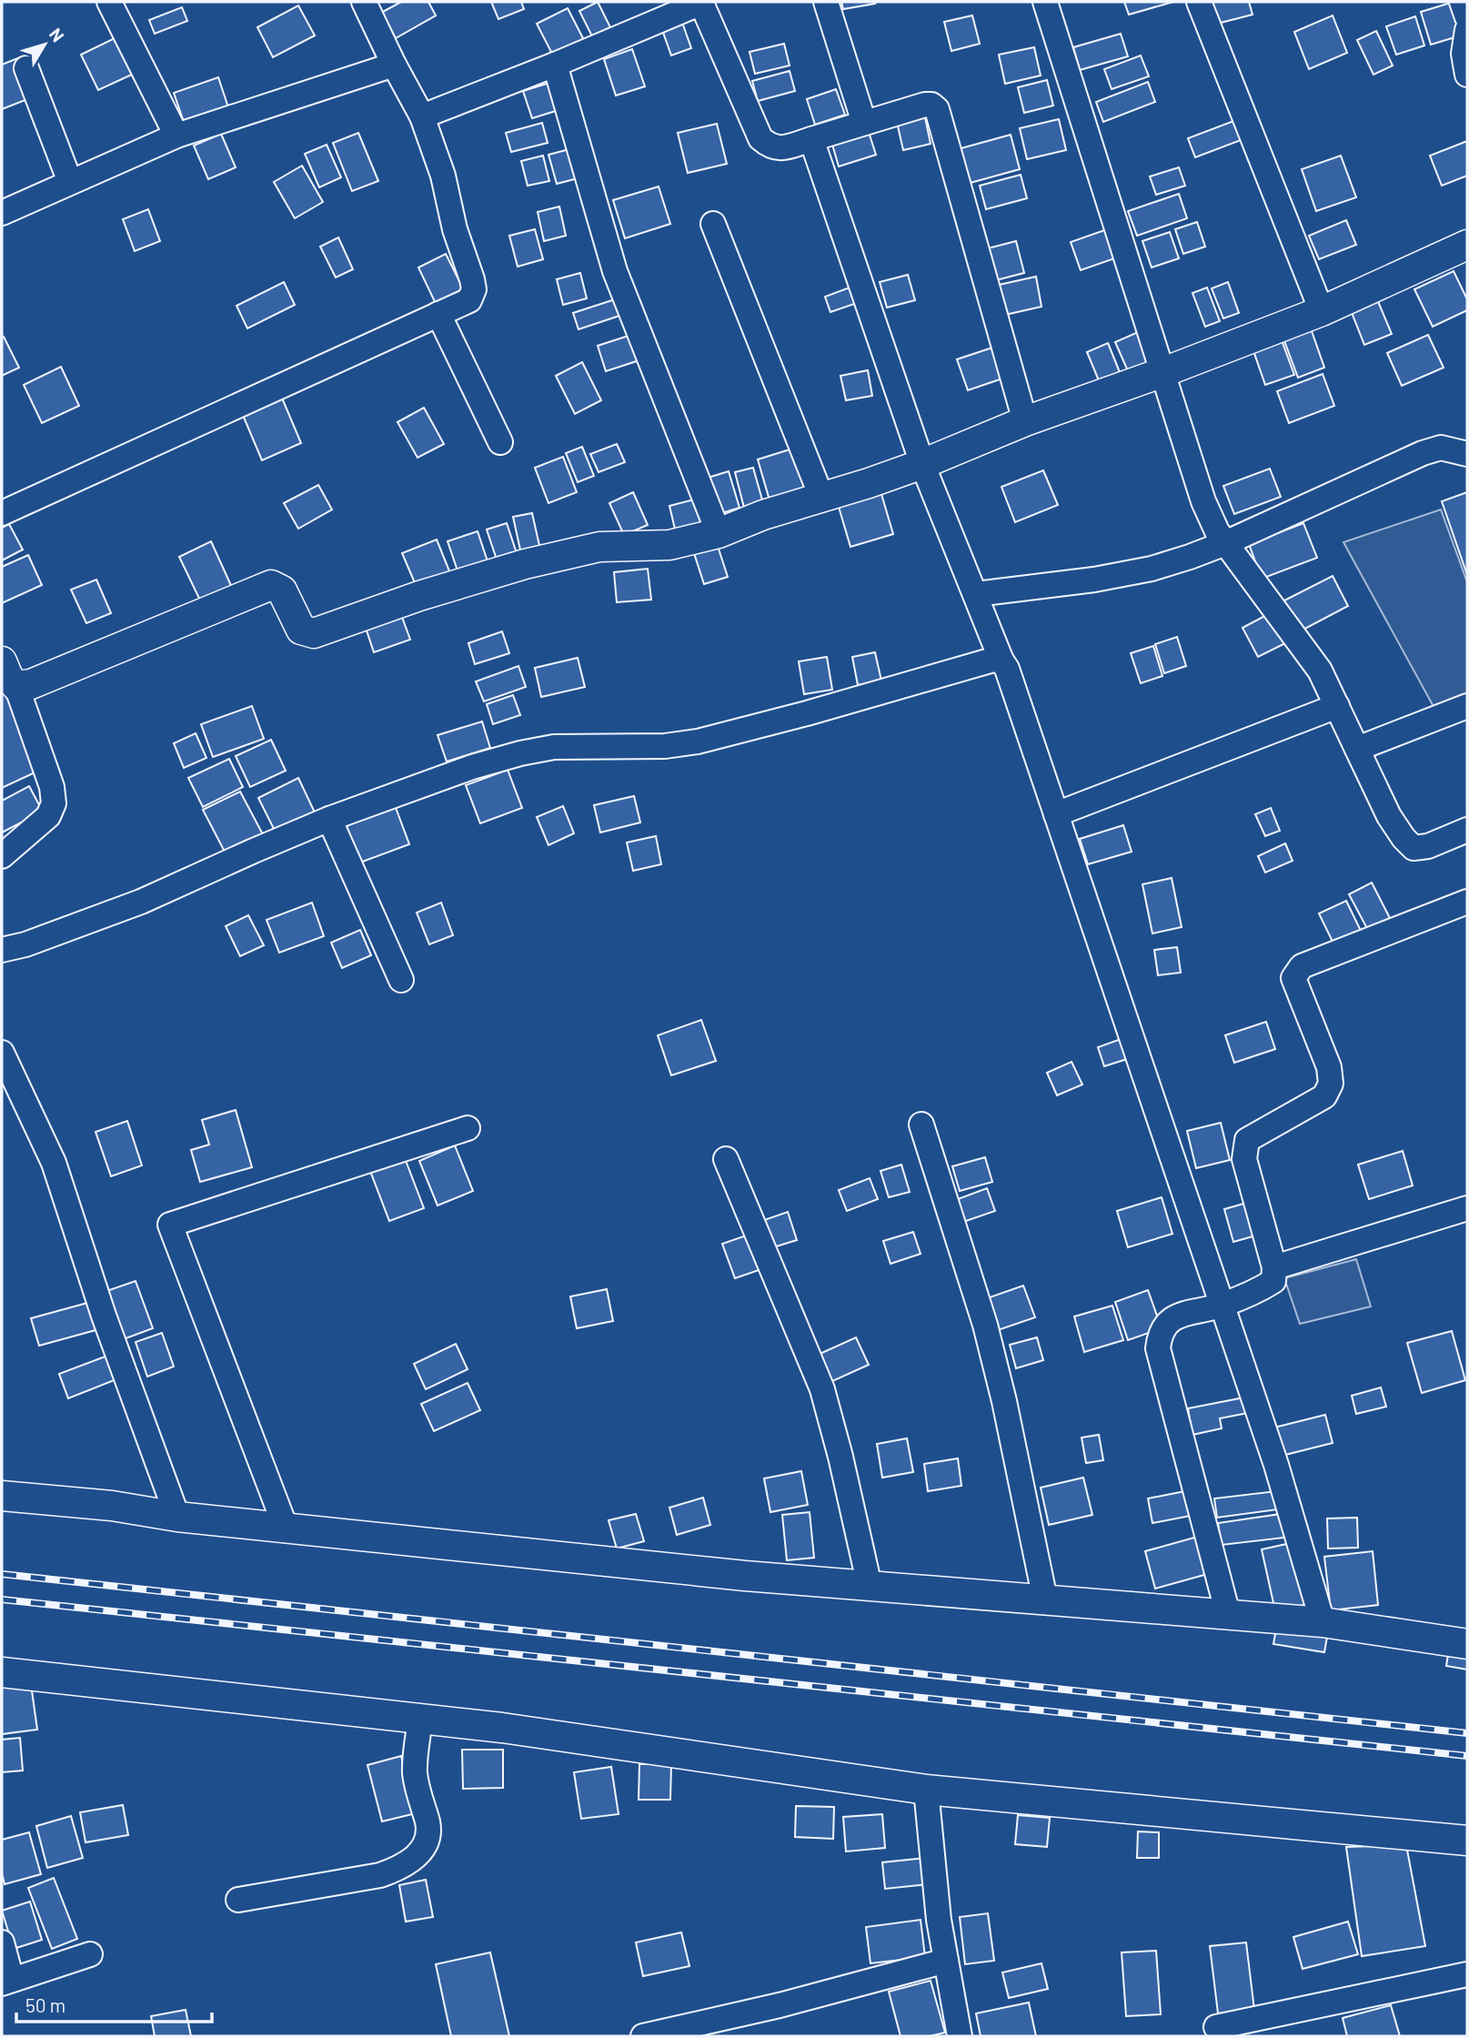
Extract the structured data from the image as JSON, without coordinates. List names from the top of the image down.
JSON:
{
  "scale_bar": "50 m",
  "north": "top right"
}
